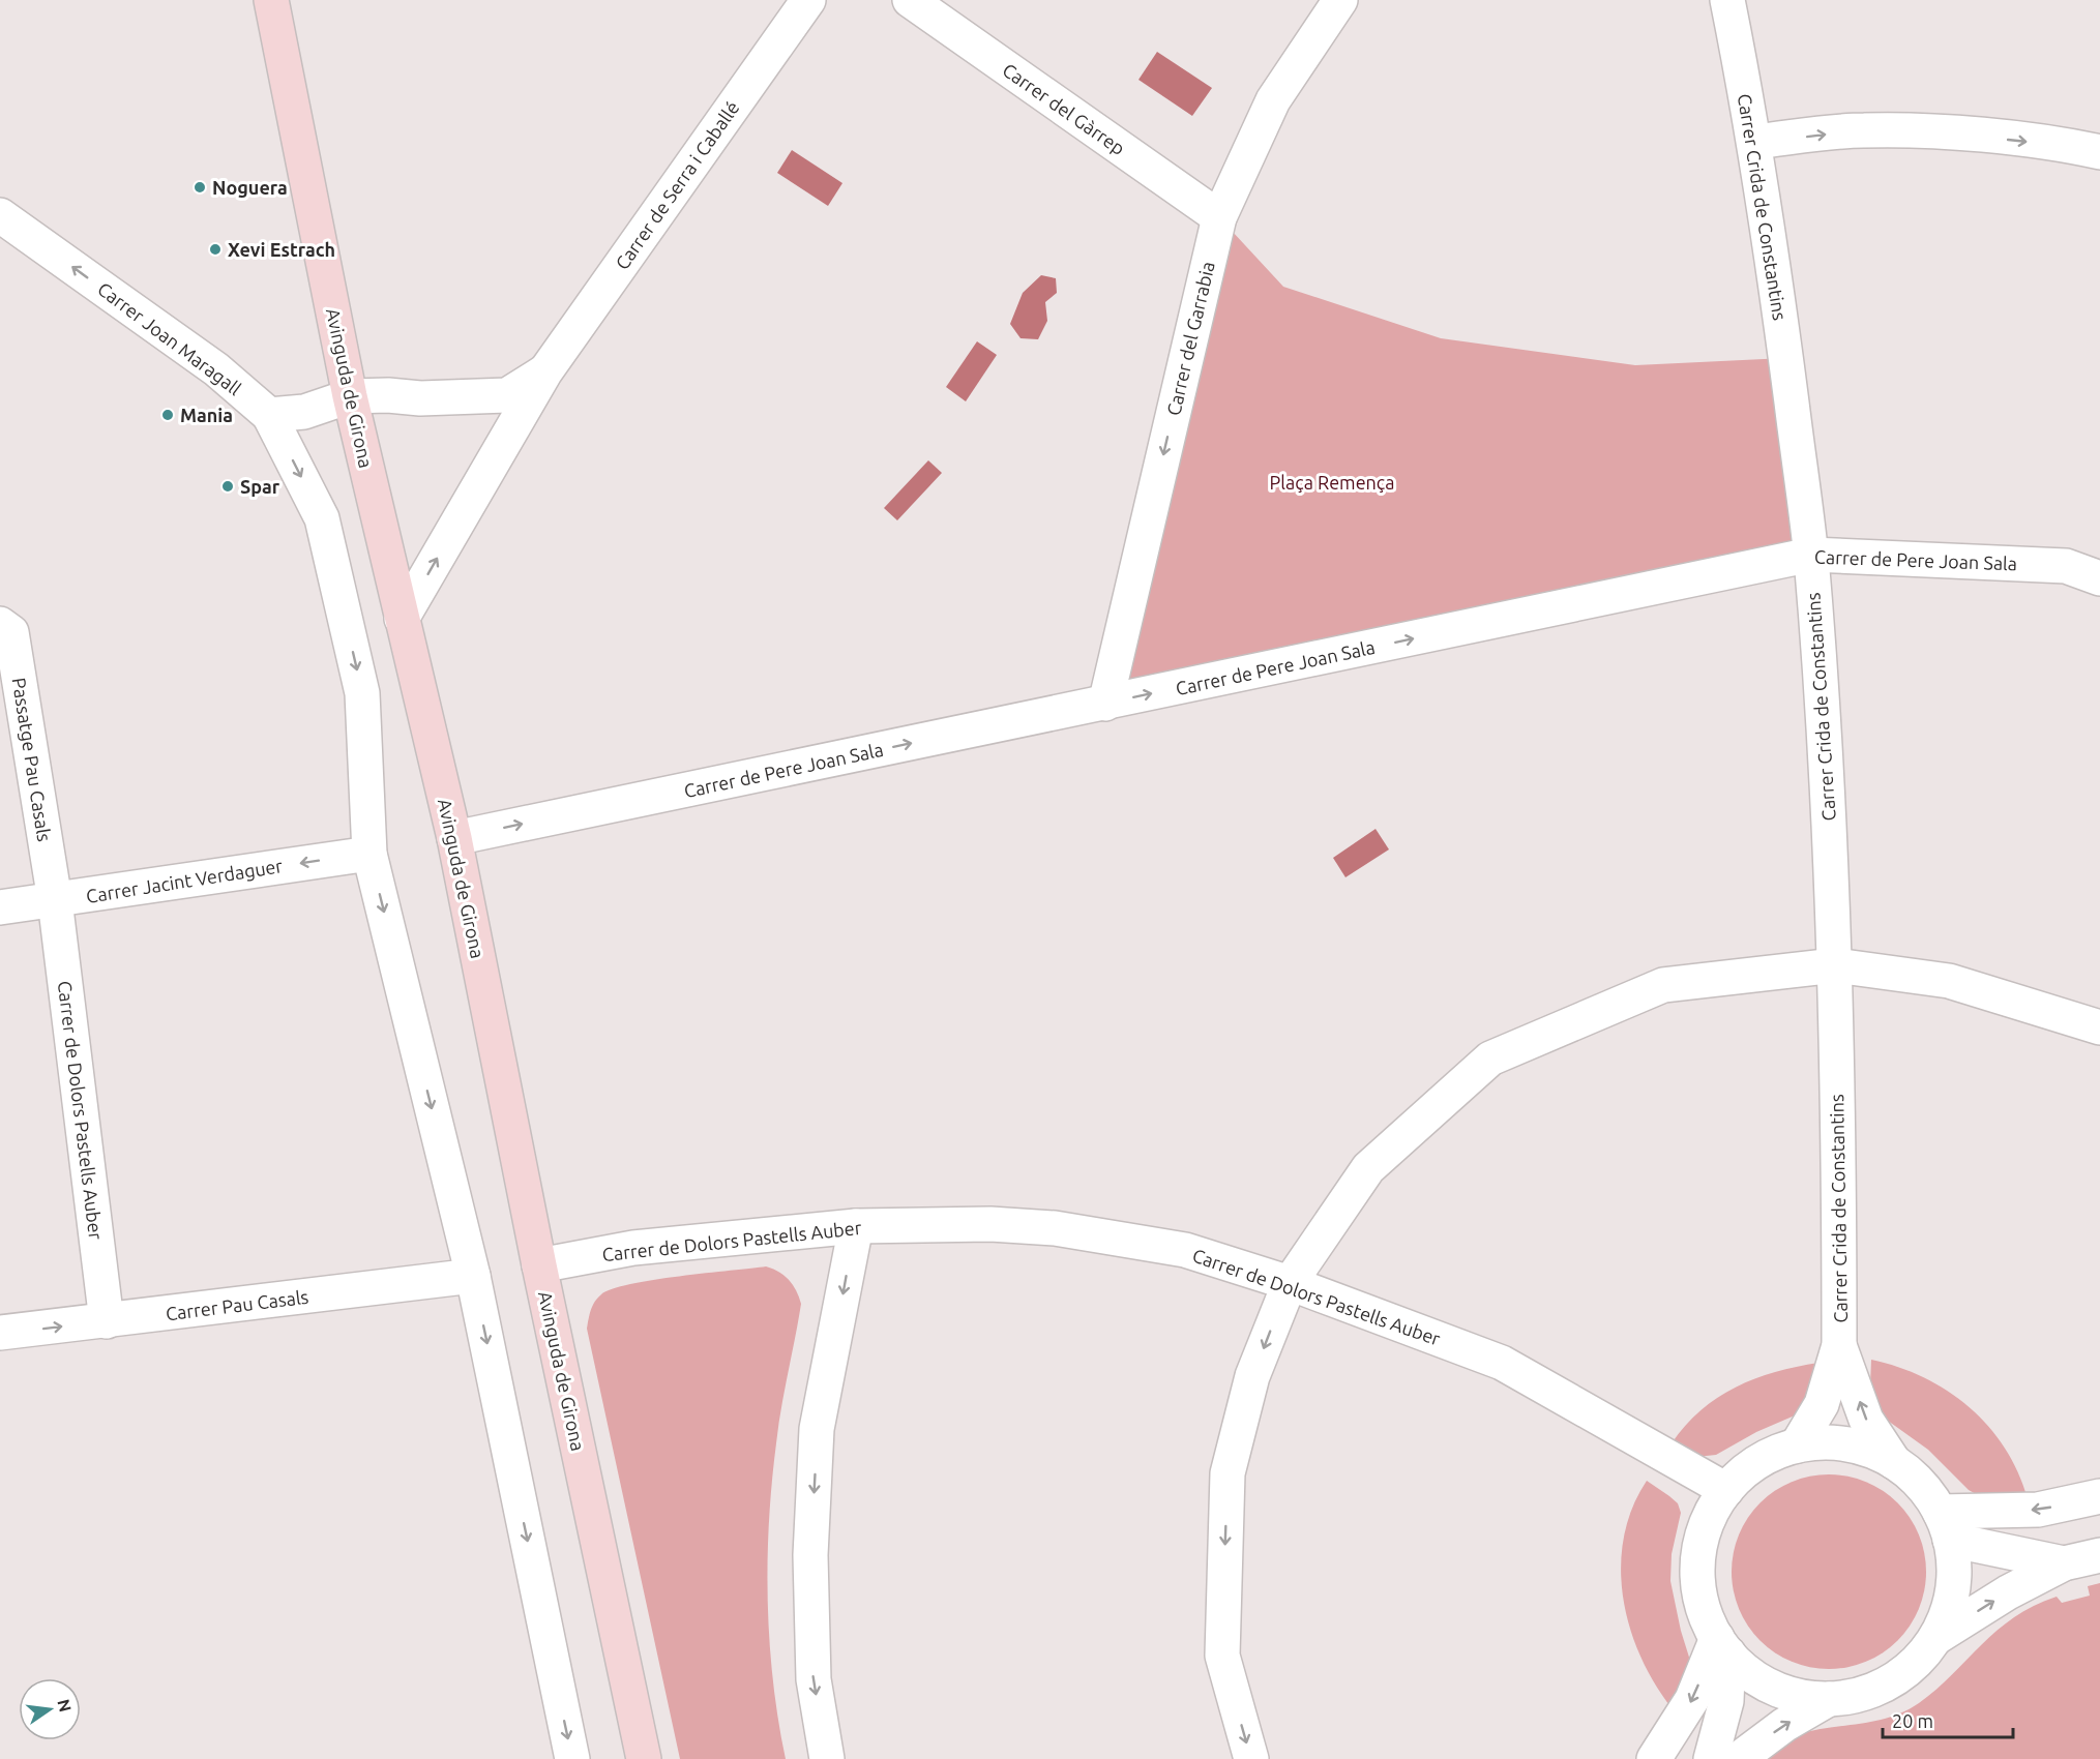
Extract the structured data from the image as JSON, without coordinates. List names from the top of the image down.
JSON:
{
  "streets": {
    "main road": ["Avinguda de Girona"],
    "street": [
      "Carrer del Gàrrep",
      "Carrer de Serra i Caballé",
      "Carrer Crida de Constantins",
      "Carrer Joan Maragall",
      "Carrer del Garrabia",
      "Carrer de Pere Joan Sala",
      "Passatge Pau Casals",
      "Carrer Jacint Verdaguer",
      "Carrer de Dolors Pastells Auber",
      "Carrer Pau Casals"
    ]
  },
  "crossings": [
    ["Carrer del Gàrrep", "Carrer del Garrabia"],
    ["Carrer de Serra i Caballé", "Avinguda de Girona"],
    ["Carrer Crida de Constantins", "Carrer de Pere Joan Sala"],
    ["Carrer del Garrabia", "Carrer de Pere Joan Sala"],
    ["Avinguda de Girona", "Carrer de Pere Joan Sala"],
    ["Avinguda de Girona", "Carrer de Dolors Pastells Auber"],
    ["Passatge Pau Casals", "Carrer Jacint Verdaguer"],
    ["Passatge Pau Casals", "Carrer de Dolors Pastells Auber"],
    ["Carrer Jacint Verdaguer", "Carrer de Dolors Pastells Auber"],
    ["Carrer de Dolors Pastells Auber", "Carrer Pau Casals"]
  ],
  "one_way": [
    "Carrer Joan Maragall",
    "Carrer del Garrabia",
    "Carrer de Pere Joan Sala",
    "Carrer Jacint Verdaguer"
  ],
  "parks": ["Plaça Remença"],
  "places": [
    "Noguera",
    "Xevi Estrach",
    "Mania",
    "Spar"
  ],
  "scale_bar": "20 m",
  "north": "right"
}
